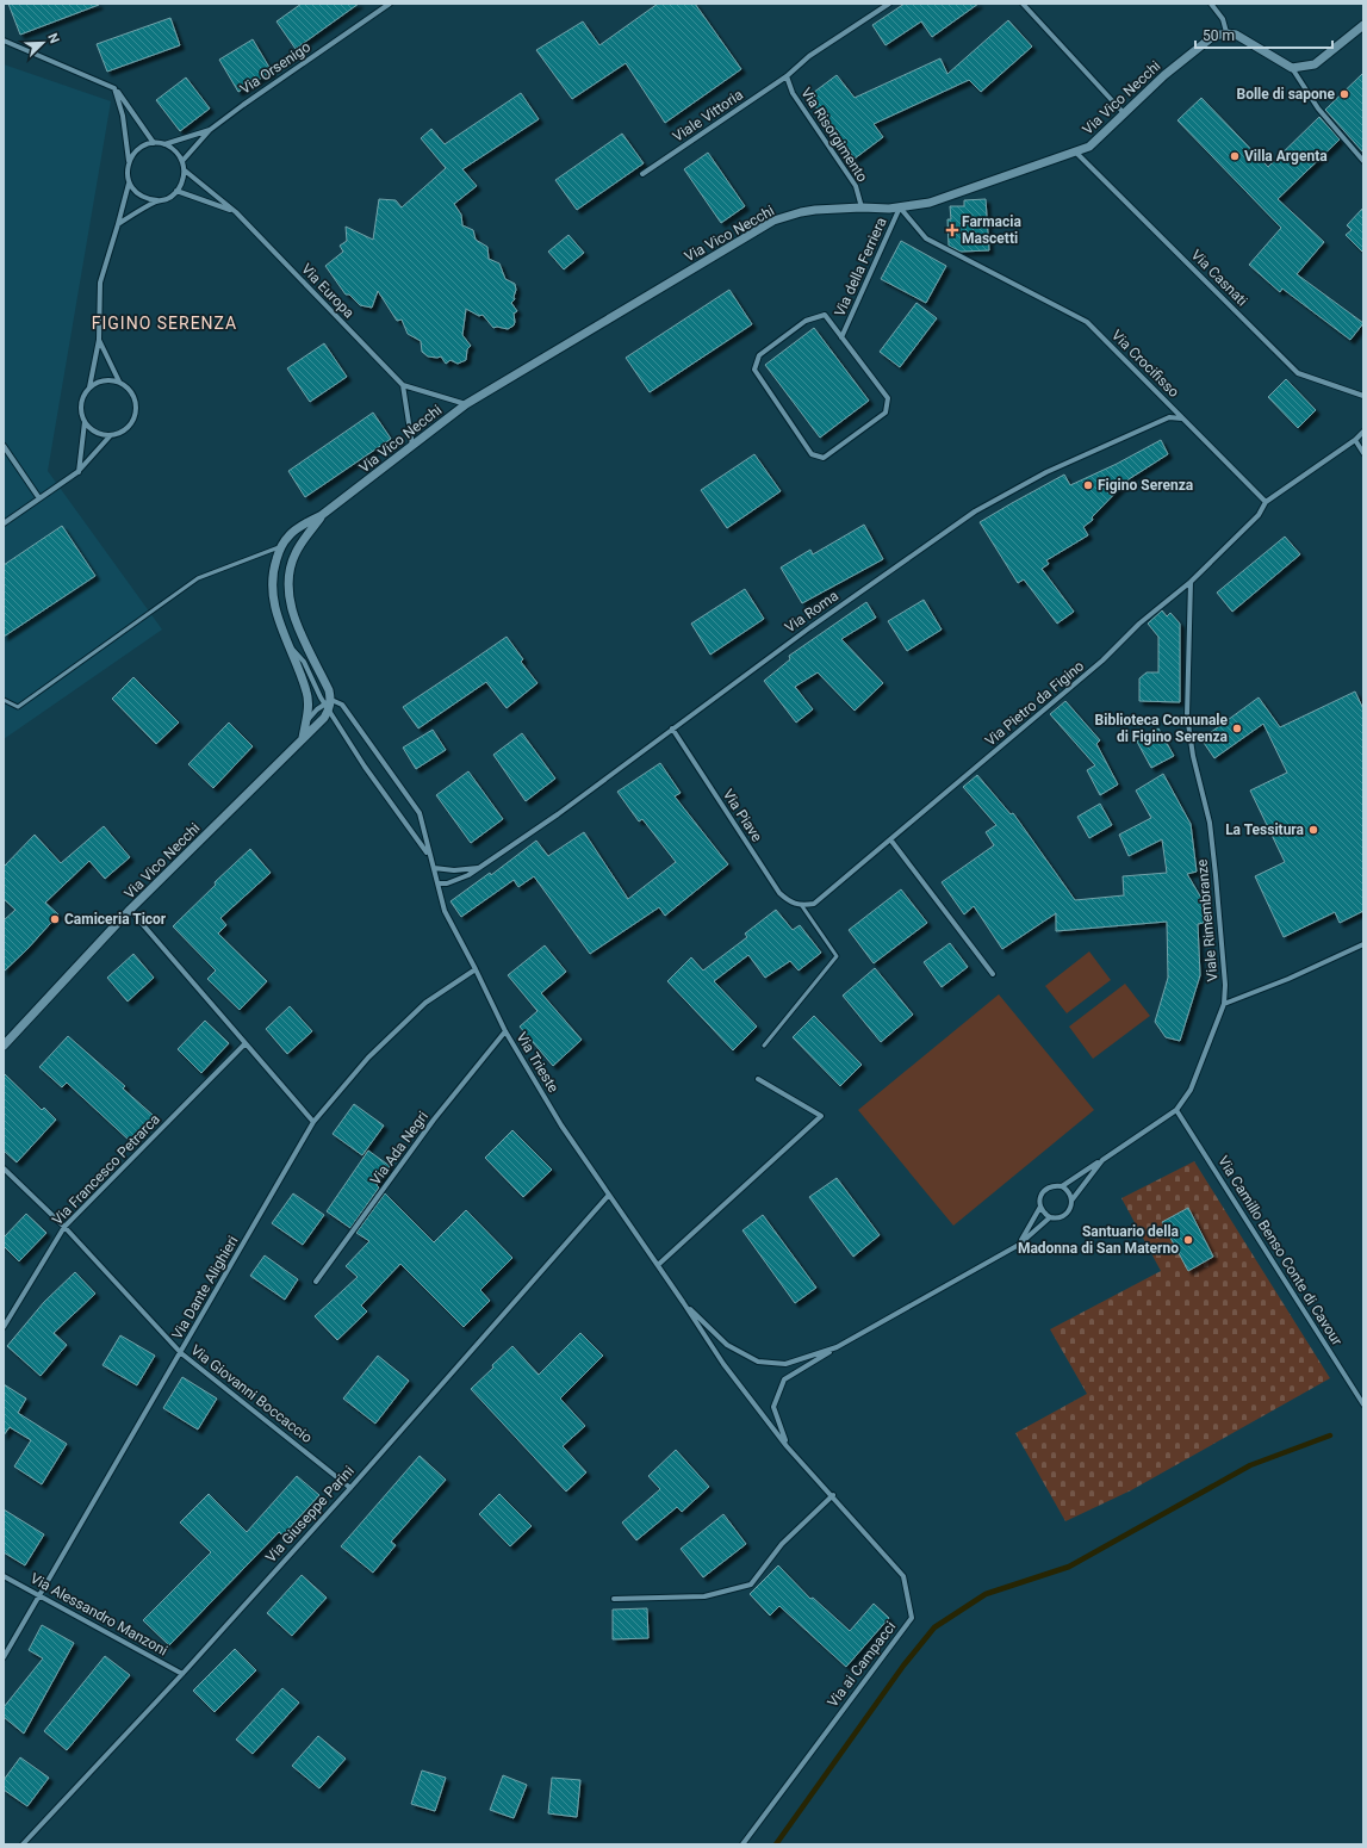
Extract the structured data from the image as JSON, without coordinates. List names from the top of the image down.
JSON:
{
  "streets": {
    "street": [
      "Via Orsenigo",
      "Via Vico Necchi",
      "Viale Vittoria",
      "Via Risorgimento",
      "Via della Ferriera",
      "Via Casnati",
      "Via Europa",
      "Via Crocifisso",
      "Via Roma",
      "Via Pietro da Figino",
      "Via Piave",
      "Viale Rimembranze",
      "Via Trieste",
      "Via Ada Negri",
      "Via Francesco Petrarca",
      "Via Camillo Benso Conte di Cavour",
      "Via Dante Alighieri",
      "Via Giovanni Boccaccio",
      "Via Giuseppe Parini",
      "Via Alessandro Manzoni",
      "Via ai Campacci"
    ]
  },
  "crossings": [
    ["Via Orsenigo", "Via Europa"],
    ["Via Vico Necchi", "Via Risorgimento"],
    ["Via Vico Necchi", "Via della Ferriera"],
    ["Via Vico Necchi", "Via Casnati"],
    ["Via Vico Necchi", "Via Europa"],
    ["Via Vico Necchi", "Via Crocifisso"],
    ["Via Vico Necchi", "Via Trieste"],
    ["Viale Vittoria", "Via Risorgimento"],
    ["Via della Ferriera", "Via Crocifisso"],
    ["Via Crocifisso", "Via Roma"],
    ["Via Crocifisso", "Via Pietro da Figino"],
    ["Via Roma", "Via Piave"],
    ["Via Roma", "Via Trieste"],
    ["Via Pietro da Figino", "Viale Rimembranze"],
    ["Viale Rimembranze", "Via Camillo Benso Conte di Cavour"],
    ["Via Trieste", "Via Ada Negri"],
    ["Via Trieste", "Via Dante Alighieri"],
    ["Via Trieste", "Via Giuseppe Parini"],
    ["Via Trieste", "Via ai Campacci"],
    ["Via Francesco Petrarca", "Via Giovanni Boccaccio"],
    ["Via Dante Alighieri", "Via Giovanni Boccaccio"],
    ["Via Dante Alighieri", "Via Alessandro Manzoni"],
    ["Via Giovanni Boccaccio", "Via Giuseppe Parini"],
    ["Via Giuseppe Parini", "Via Alessandro Manzoni"]
  ],
  "districts": ["FIGINO SERENZA"],
  "places": {
    "other": [
      "Bolle di sapone",
      "Villa Argenta",
      "Figino Serenza",
      "Biblioteca Comunale di Figino Serenza",
      "La Tessitura",
      "Camiceria Ticor",
      "Santuario della Madonna di San Materno"
    ],
    "health": ["Farmacia Mascetti"]
  },
  "scale_bar": "50 m",
  "north": "top right"
}
